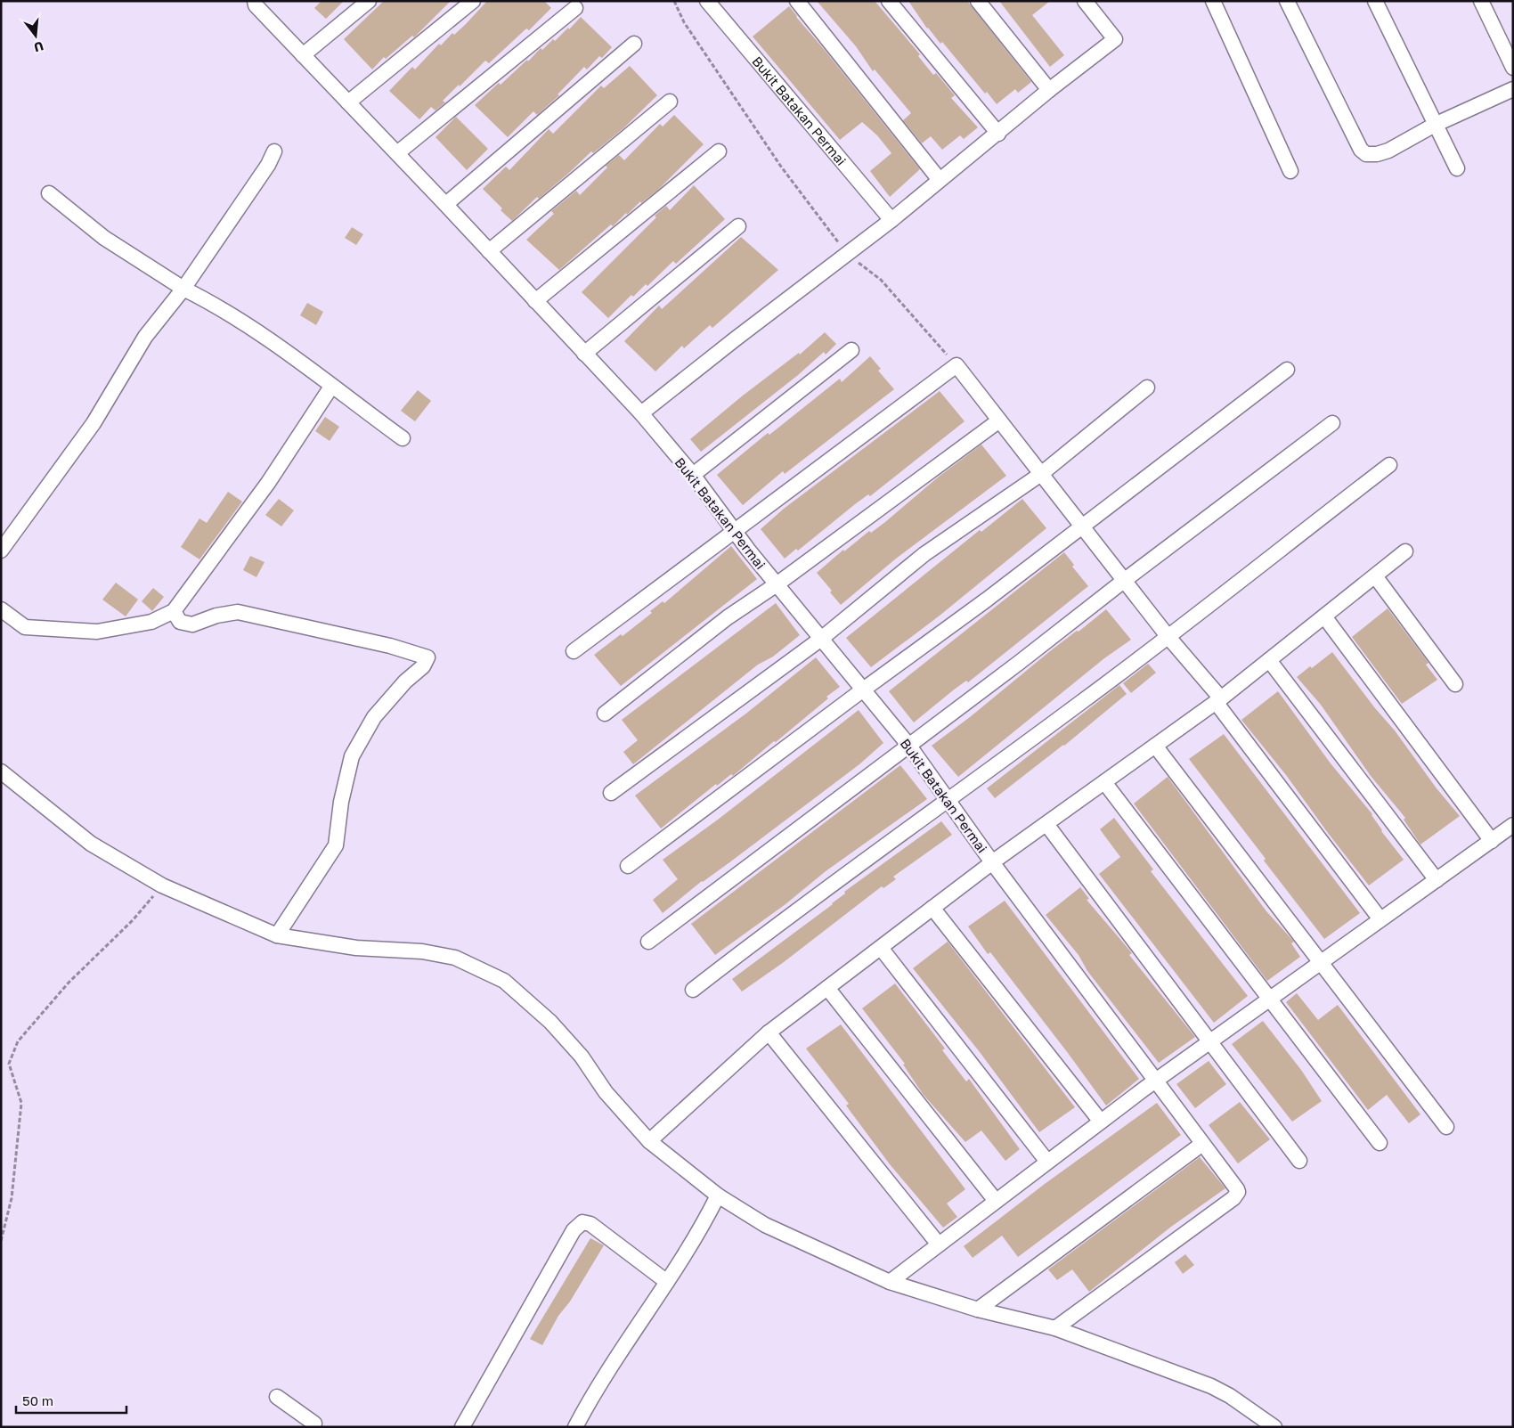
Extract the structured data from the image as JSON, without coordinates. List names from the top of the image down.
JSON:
{
  "streets": {
    "street": ["Bukit Batakan Permai"]
  },
  "scale_bar": "50 m",
  "north": "bottom"
}
